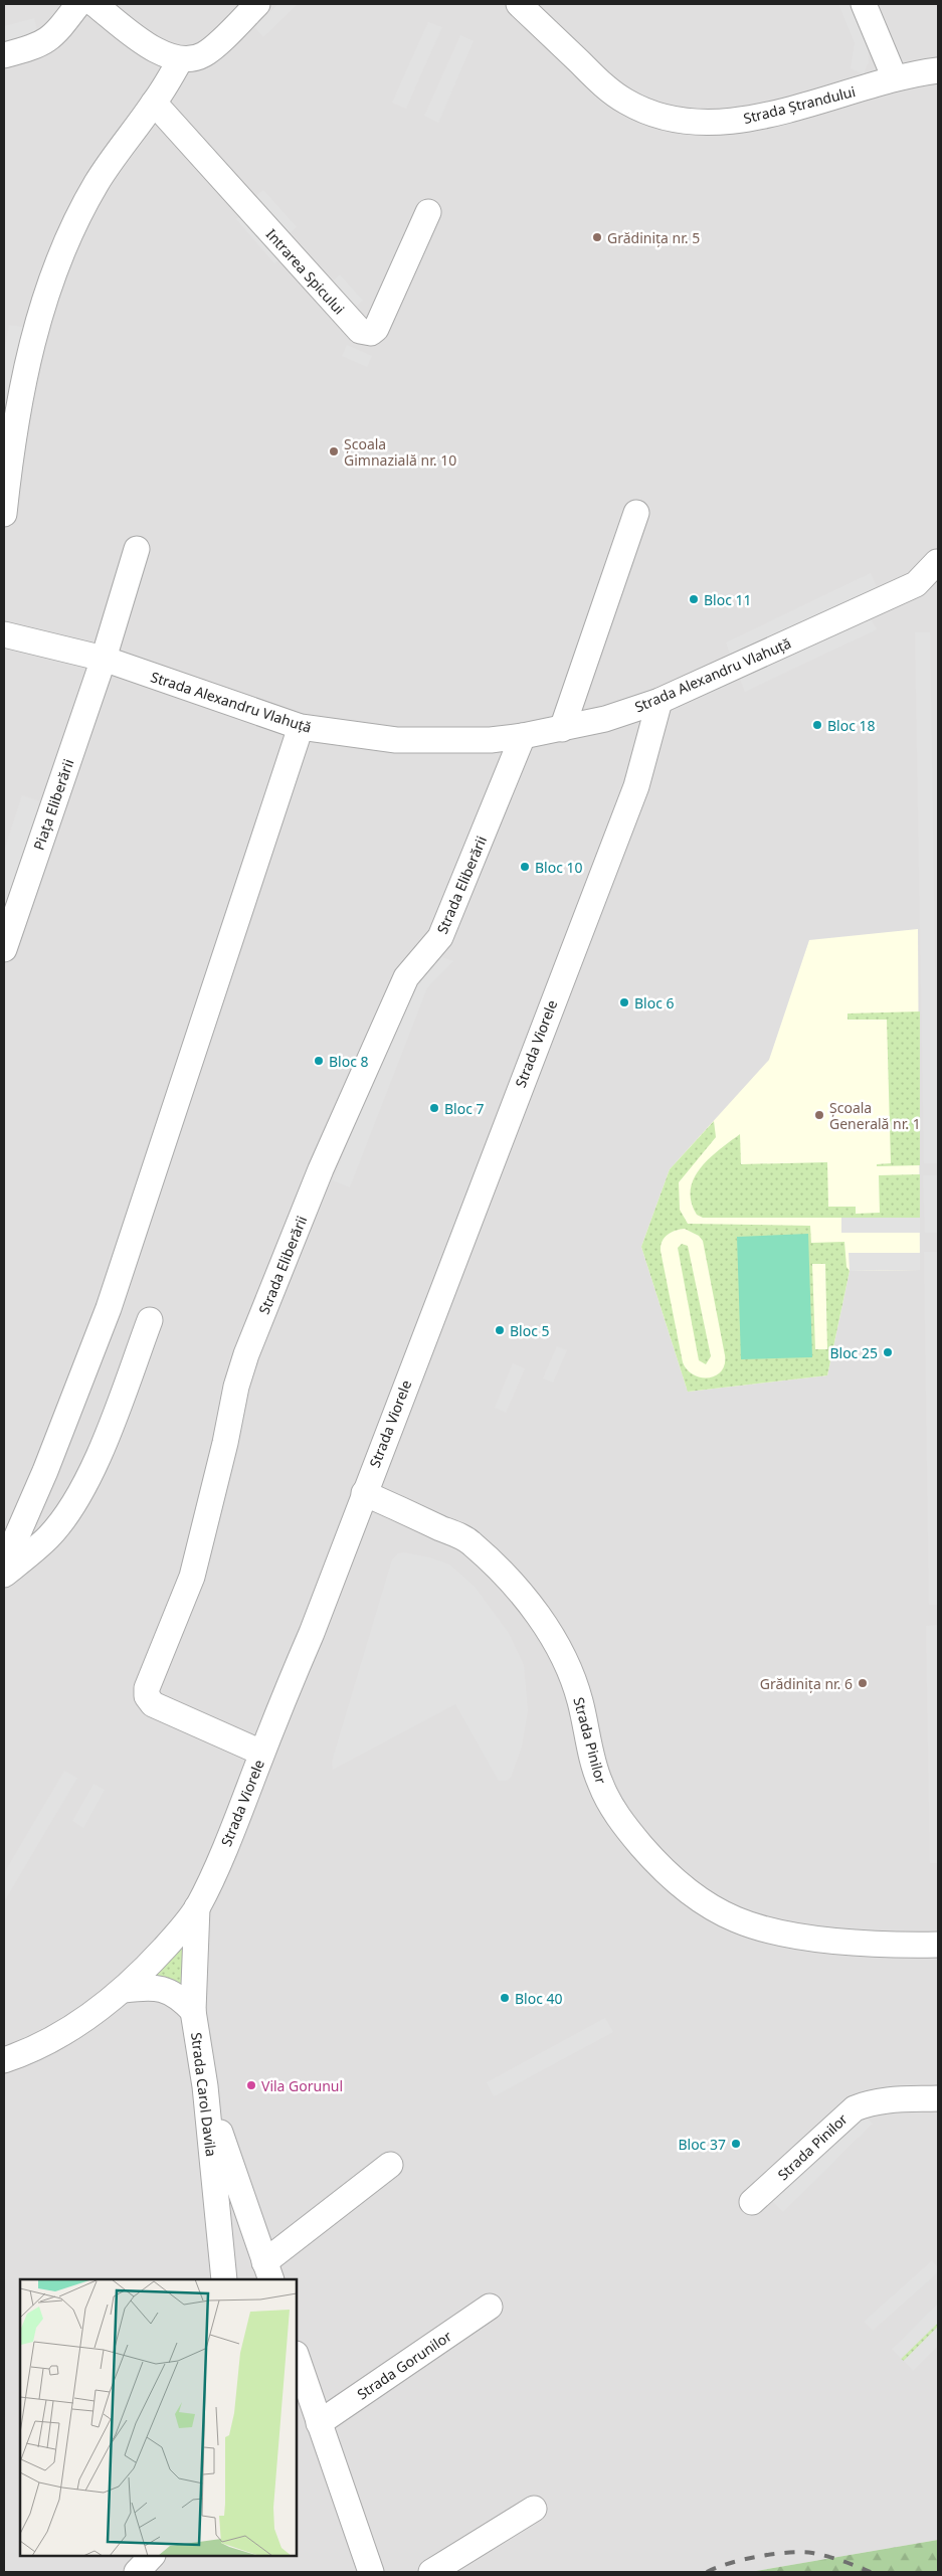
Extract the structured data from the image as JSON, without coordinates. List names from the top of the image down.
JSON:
{
  "streets": {
    "street": [
      "Strada Ștrandului",
      "Intrarea Spicului",
      "Strada Alexandru Vlahuță",
      "Piața Eliberării",
      "Strada Eliberării",
      "Strada Viorele",
      "Strada Pinilor",
      "Strada Carol Davila",
      "Strada Gorunilor"
    ]
  },
  "crossings": [
    ["Strada Alexandru Vlahuță", "Piața Eliberării"],
    ["Strada Alexandru Vlahuță", "Strada Eliberării"],
    ["Strada Alexandru Vlahuță", "Strada Viorele"],
    ["Strada Eliberării", "Strada Viorele"],
    ["Strada Viorele", "Strada Pinilor"],
    ["Strada Viorele", "Strada Carol Davila"]
  ],
  "places": [
    "Grădinița nr. 5",
    "Școala Gimnazială nr. 10",
    "Bloc 11",
    "Bloc 18",
    "Bloc 10",
    "Bloc 6",
    "Bloc 8",
    "Bloc 7",
    "Școala Generală nr. 1",
    "Bloc 5",
    "Bloc 25",
    "Grădinița nr. 6",
    "Bloc 40",
    "Vila Gorunul",
    "Bloc 37"
  ]
}
